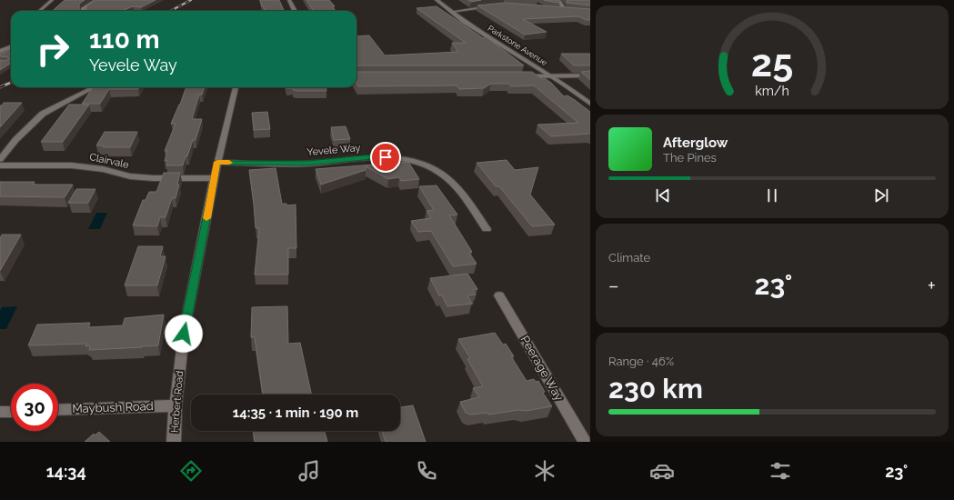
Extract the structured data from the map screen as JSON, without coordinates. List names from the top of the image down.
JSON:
{
  "streets": {
    "street": [
      "Parkstone Avenue",
      "Yevele Way",
      "Clairvale",
      "Peerage Way",
      "Herbert Road",
      "Maybush Road"
    ]
  },
  "crossings": [
    ["Yevele Way", "Herbert Road"],
    ["Clairvale", "Herbert Road"],
    ["Herbert Road", "Maybush Road"]
  ],
  "page": {
    "turn": ["110 m", "Yevele Way"],
    "song": ["Afterglow", "The Pines"],
    "tile": [
      "Climate",
      ["Range · 46%", "230 km"]
    ],
    "heat": ["−", "23°", "+"],
    "limit": "30",
    "trip": "14:35 · 1 min · 190 m",
    "tabs": ["14:34", "23°"],
    "gauge": ["25", "km/h"]
  }
}
